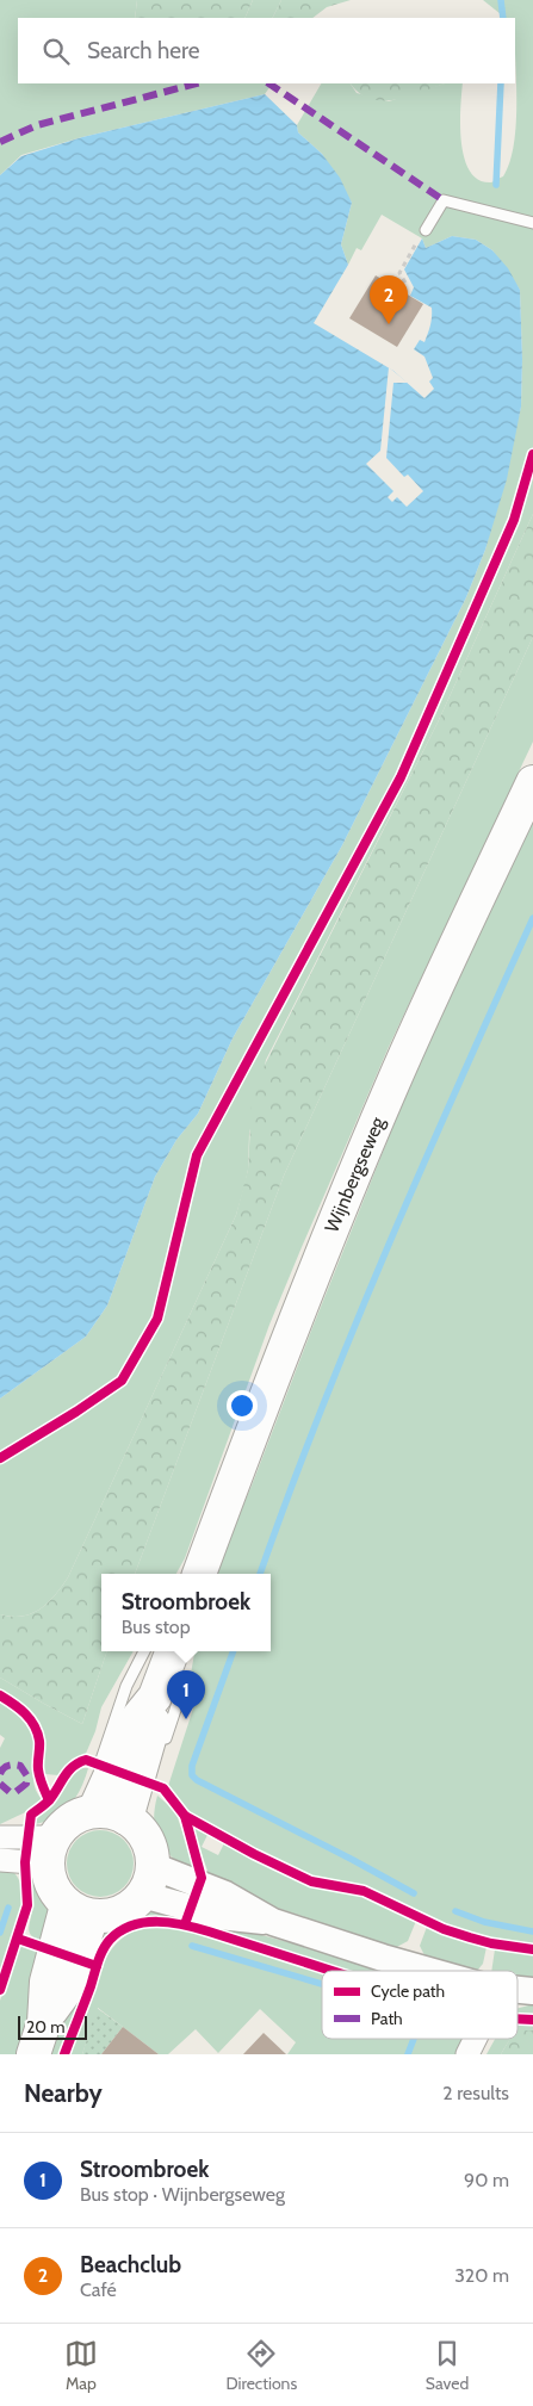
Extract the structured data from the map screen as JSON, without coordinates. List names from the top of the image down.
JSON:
{
  "streets": {
    "main road": ["Wijnbergseweg"]
  },
  "legend": ["Cycle path", "Path"],
  "scale_bar": "20 m",
  "page": {
    "search": "Search here",
    "pins": ["2", "1"],
    "popup": ["Stroombroek", "Bus stop"],
    "scale": "20 m",
    "heading": ["Nearby", "2 results"],
    "list": [
      {
        "mark": "1",
        "name": "Stroombroek",
        "note": "Bus stop · Wijnbergseweg",
        "value": "90 m"
      },
      {
        "mark": "2",
        "name": "Beachclub",
        "note": "Café",
        "value": "320 m"
      }
    ],
    "nav": ["Map", "Directions", "Saved"]
  }
}
